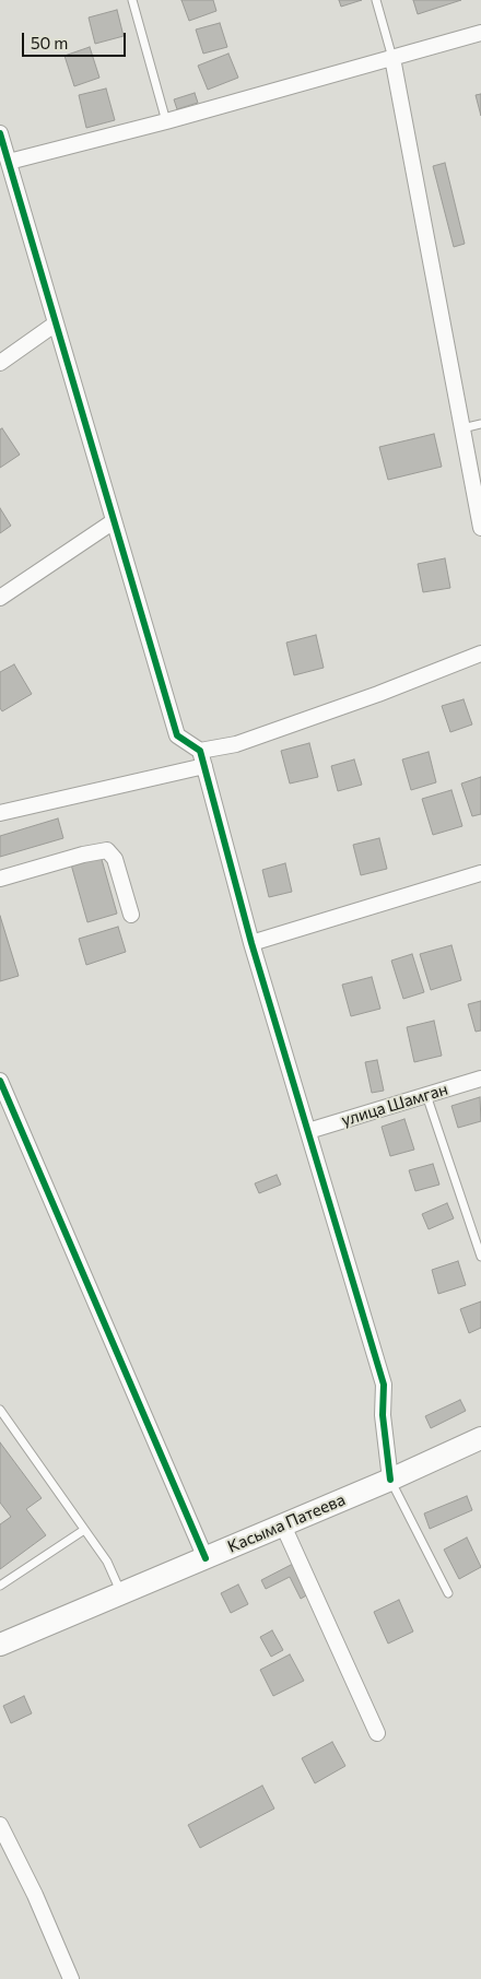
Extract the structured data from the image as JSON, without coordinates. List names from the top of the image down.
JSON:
{
  "streets": {
    "main road": ["Касыма Патеева"],
    "street": ["улица Шамган"]
  },
  "scale_bar": "50 m"
}
